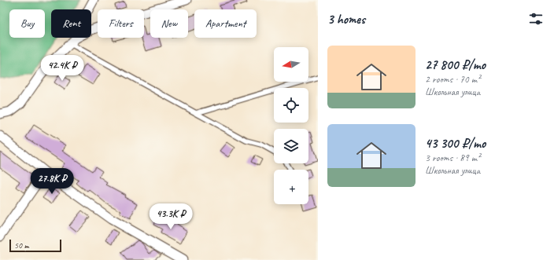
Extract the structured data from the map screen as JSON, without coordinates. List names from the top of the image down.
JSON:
{
  "scale_bar": "50 m",
  "north": "left",
  "page": {
    "heading": "3 homes",
    "chip": [
      "Buy",
      "Rent",
      "Filters",
      "New",
      "Apartment"
    ],
    "list": [
      {
        "name": "27 800 ₽/mo",
        "note": "2 rooms · 70 m² · Школьная улица"
      },
      {
        "name": "43 300 ₽/mo",
        "note": "3 rooms · 89 m² · Школьная улица"
      }
    ],
    "map_buttons": "+",
    "price": ["42.4K ₽", "27.8K ₽", "43.3K ₽"],
    "scale": "50 m"
  }
}
